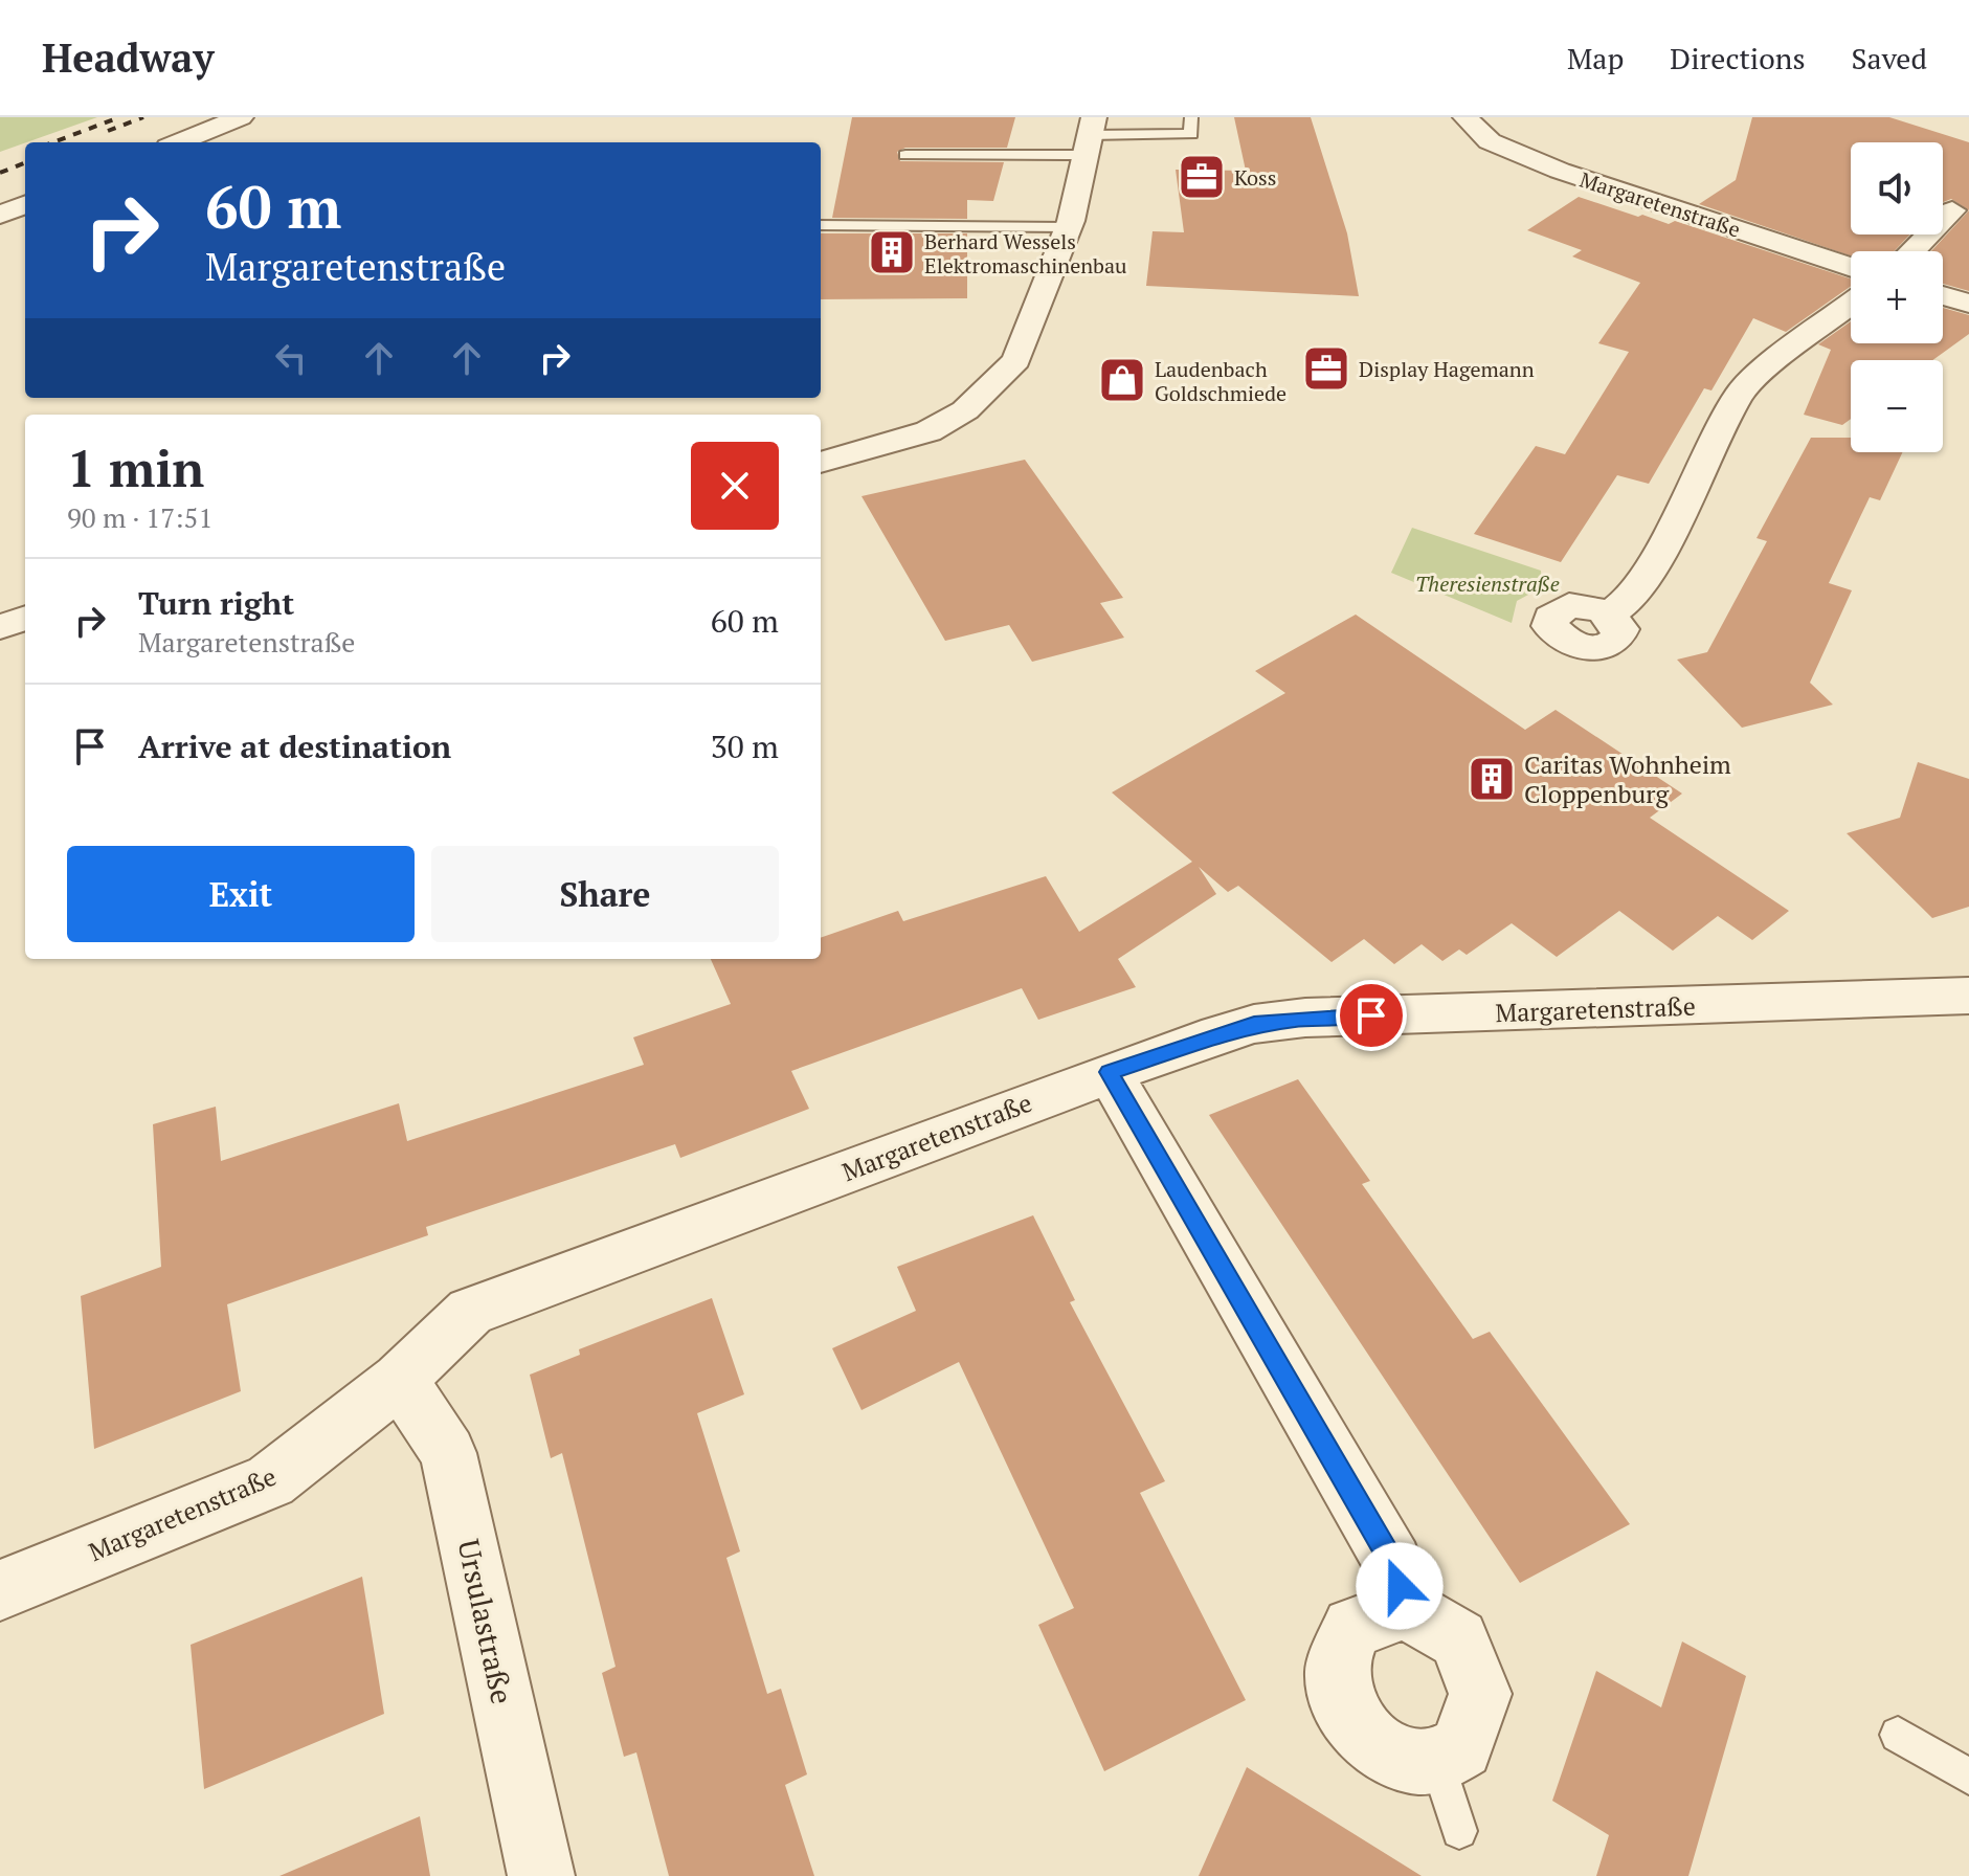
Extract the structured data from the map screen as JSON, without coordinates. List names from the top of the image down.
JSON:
{
  "streets": {
    "street": ["Margaretenstraße", "Ursulastraße"]
  },
  "crossings": [
    ["Margaretenstraße", "Ursulastraße"]
  ],
  "parks": ["Theresienstraße"],
  "places": {
    "office": ["Koss", "Display Hagemann"],
    "building": ["Berhard Wessels Elektromaschinenbau", "Caritas Wohnheim Cloppenburg"],
    "shop": ["Laudenbach Goldschmiede"]
  },
  "page": {
    "header": "Headway",
    "nav": ["Map", "Directions", "Saved"],
    "map_buttons": ["+", "−"],
    "turn": ["60 m", "Margaretenstraße"],
    "heading": ["1 min", "90 m · 17:51"],
    "list": [
      {
        "name": "Turn right",
        "note": "Margaretenstraße",
        "value": "60 m"
      },
      {
        "name": "Arrive at destination",
        "value": "30 m"
      }
    ],
    "buttons": ["Exit", "Share"]
  }
}
